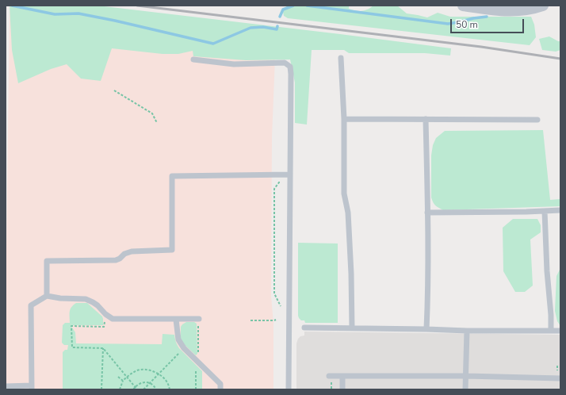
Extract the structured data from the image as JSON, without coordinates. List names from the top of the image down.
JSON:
{
  "scale_bar": "50 m"
}
